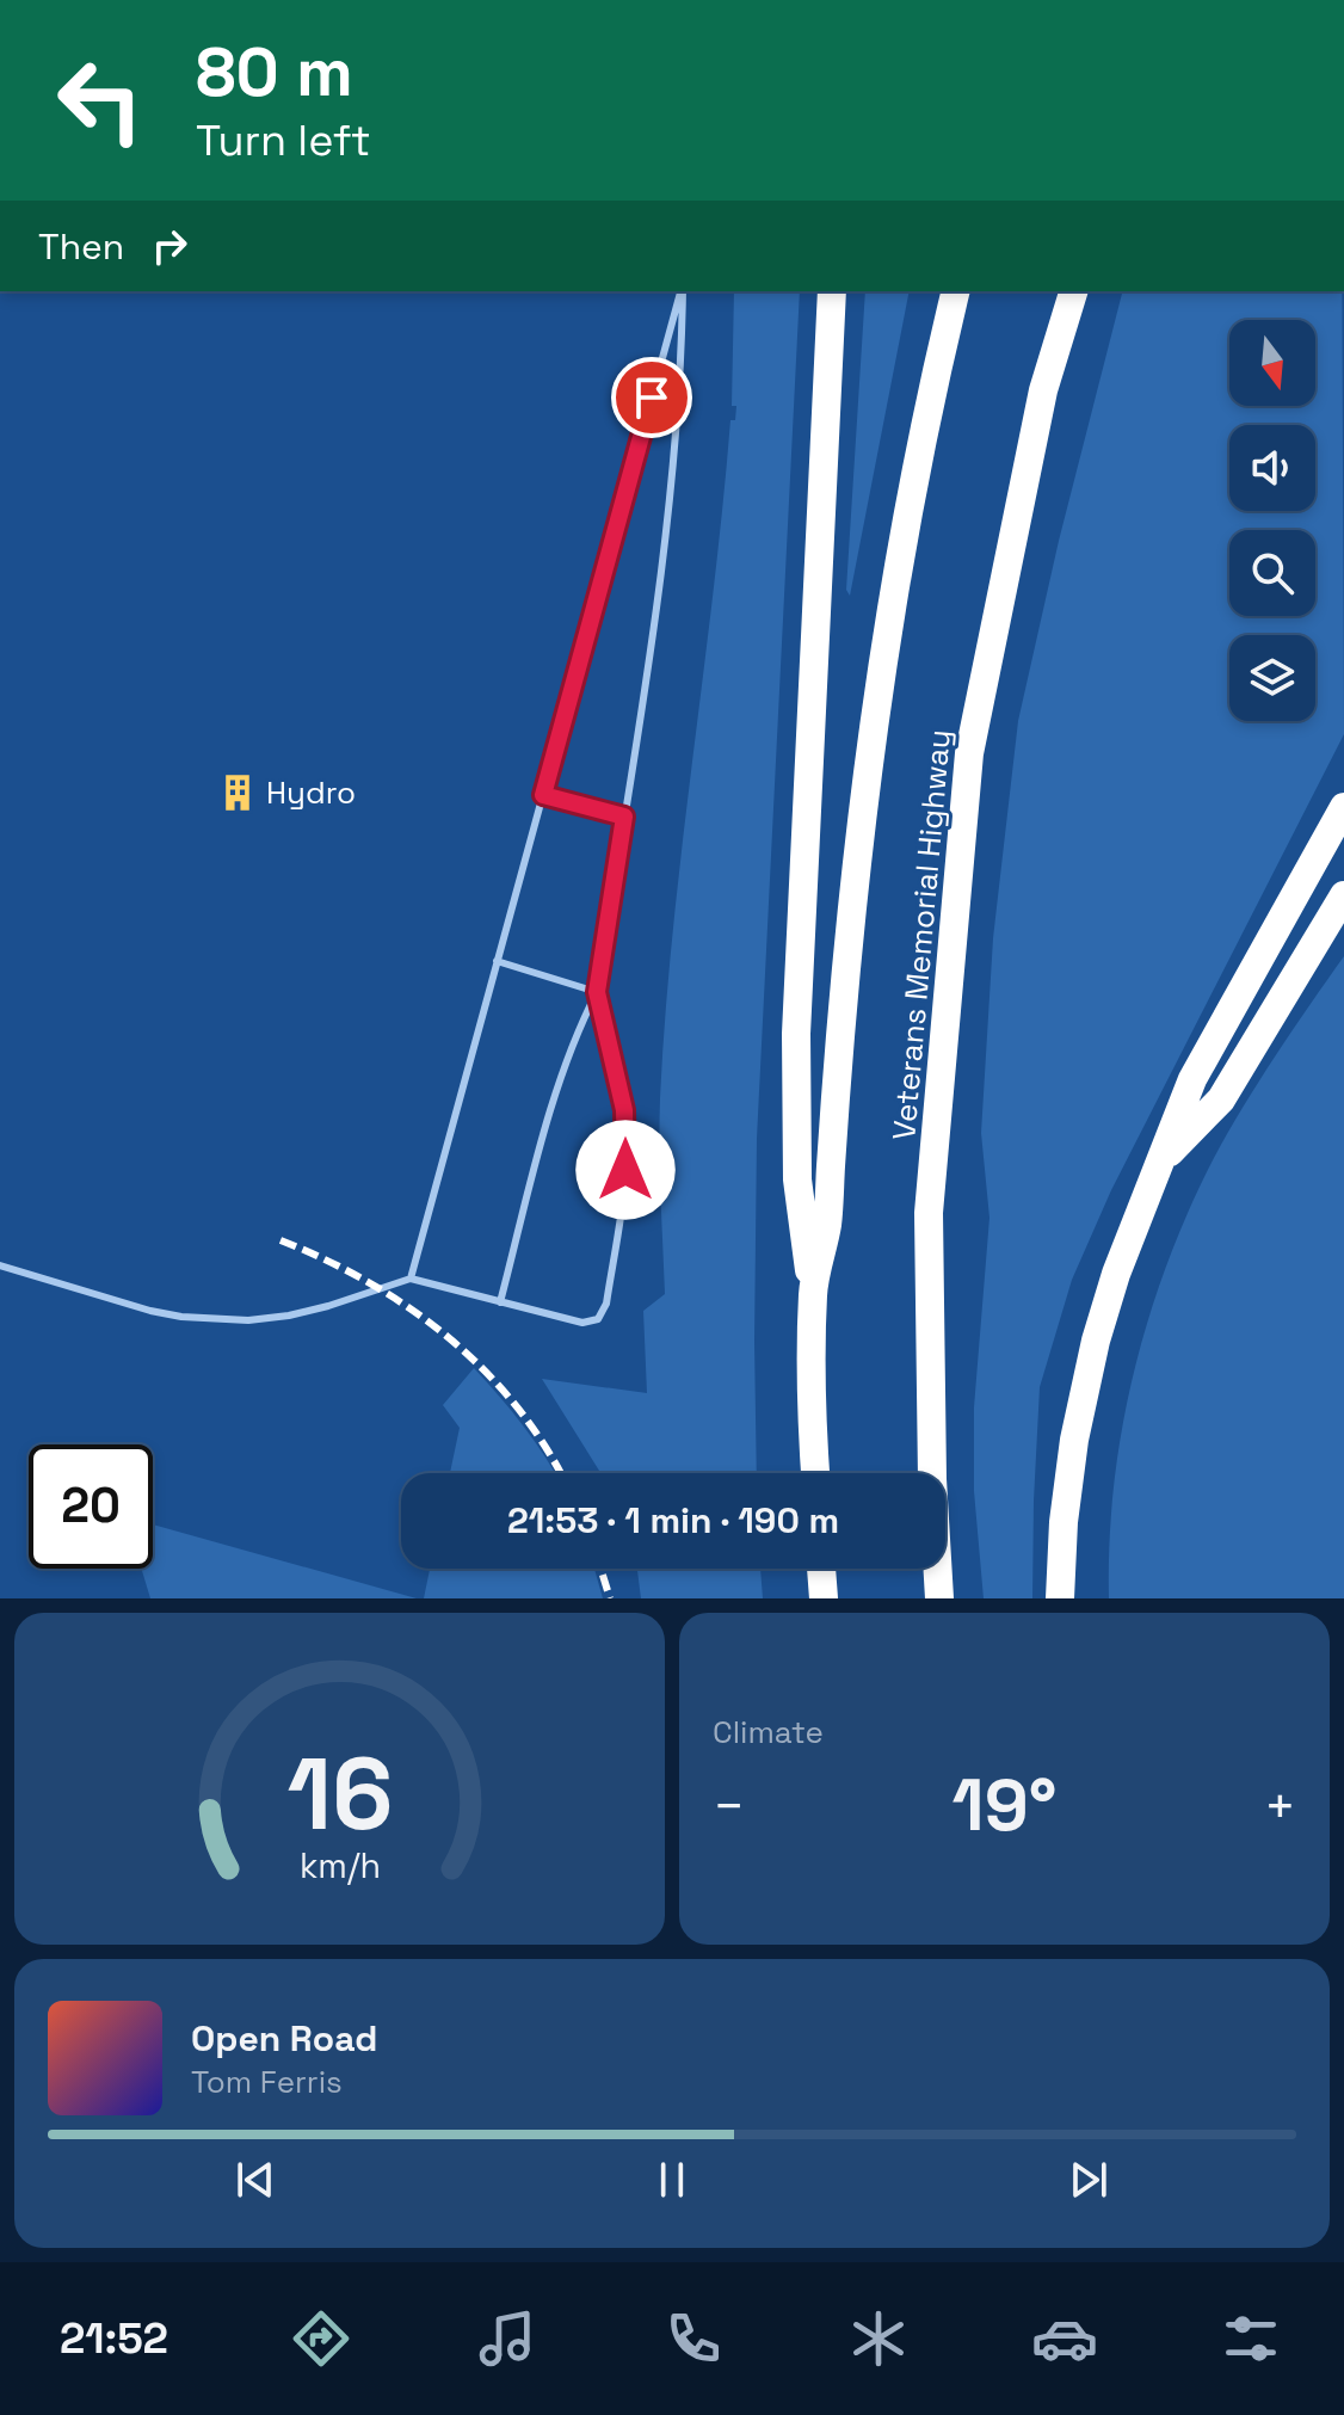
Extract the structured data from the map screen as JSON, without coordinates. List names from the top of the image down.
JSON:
{
  "streets": {
    "highway": ["Veterans Memorial Highway"]
  },
  "places": {
    "building": ["Hydro"]
  },
  "north": "bottom",
  "page": {
    "turn": ["80 m", "Turn left"],
    "then": "Then",
    "limit": "20",
    "trip": "21:53 · 1 min · 190 m",
    "tile": "Climate",
    "heat": ["−", "19°", "+"],
    "song": ["Open Road", "Tom Ferris"],
    "tabs": "21:52",
    "gauge": ["16", "km/h"]
  }
}
